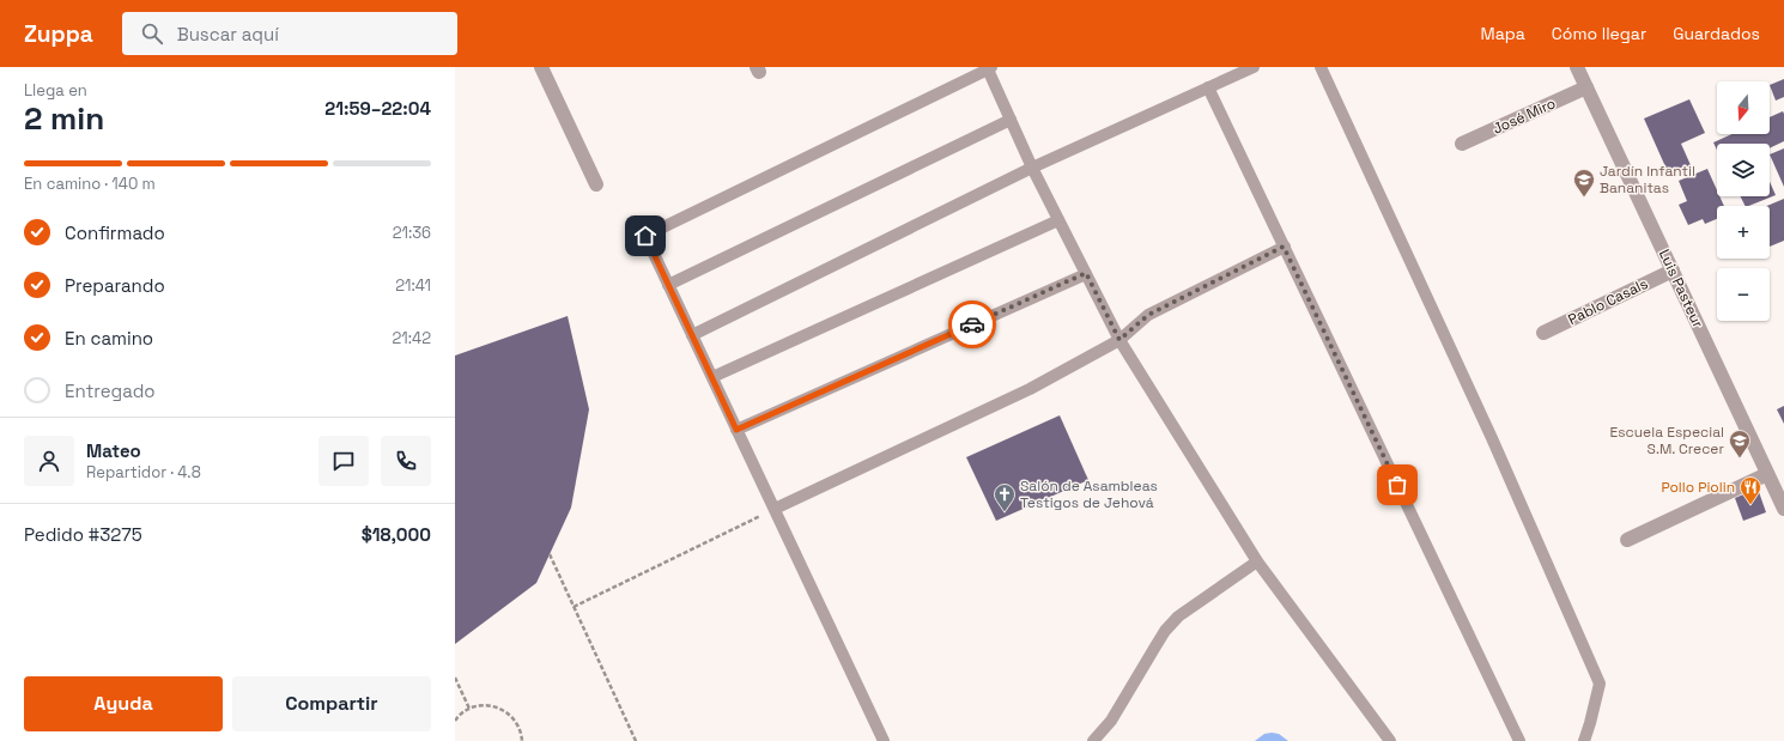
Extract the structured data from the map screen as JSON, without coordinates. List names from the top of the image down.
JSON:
{
  "streets": {
    "street": ["José Miro", "Luis Pasteur", "Pablo Casals"]
  },
  "crossings": [
    ["José Miro", "Luis Pasteur"],
    ["Luis Pasteur", "Pablo Casals"]
  ],
  "places": {
    "school or university": ["Jardín Infantil Bananitas", "Escuela Especial S.M. Crecer"],
    "restaurant": ["Pollo Piolin"],
    "church": ["Salón de Asambleas Testigos de Jehová"]
  },
  "north": "bottom",
  "page": {
    "header": "Zuppa",
    "search": "Buscar aquí",
    "nav": ["Mapa", "Cómo llegar", "Guardados"],
    "heading": ["2 min", "Llega en", "21:59–22:04"],
    "panel": [
      "Mateo",
      "Repartidor · 4.8",
      "Pedido #3275",
      "$18,000"
    ],
    "map_buttons": ["+", "−"],
    "bar": "En camino · 140 m",
    "list": [
      ["Confirmado", "21:36"],
      ["Preparando", "21:41"],
      ["En camino", "21:42"],
      "Entregado"
    ],
    "buttons": ["Ayuda", "Compartir"]
  }
}
